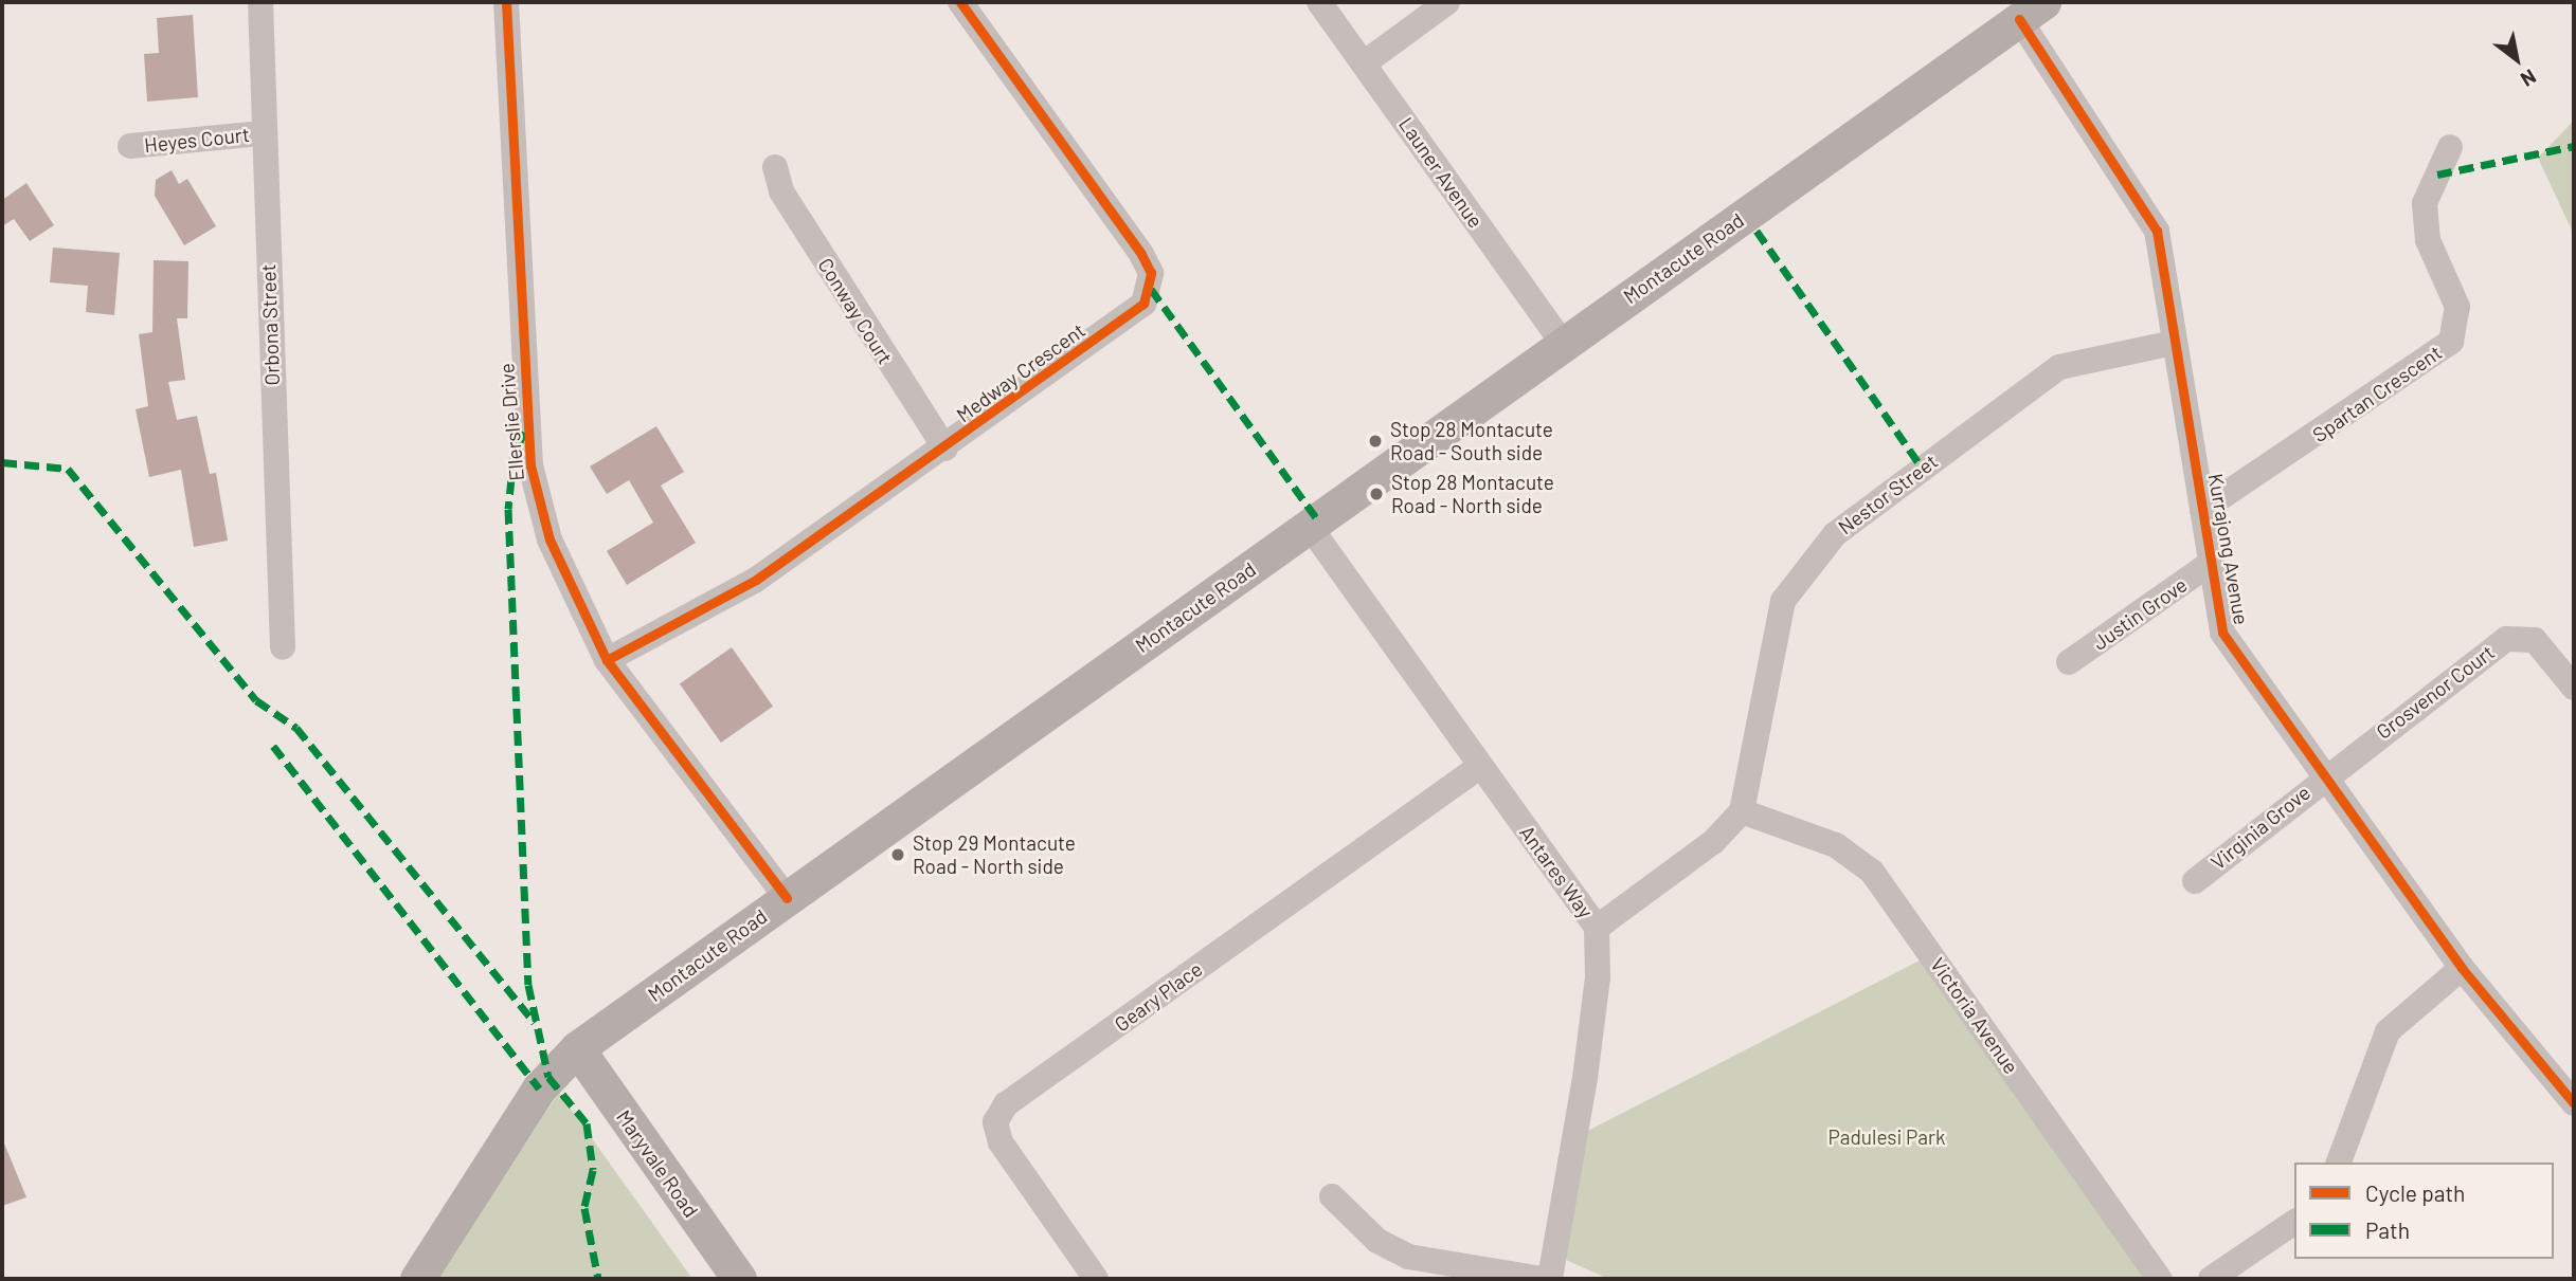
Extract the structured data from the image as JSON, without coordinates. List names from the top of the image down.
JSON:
{
  "streets": {
    "main road": ["Montacute Road", "Maryvale Road"],
    "street": [
      "Heyes Court",
      "Launer Avenue",
      "Conway Court",
      "Orbona Street",
      "Medway Crescent",
      "Spartan Crescent",
      "Ellerslie Drive",
      "Nestor Street",
      "Kurrajong Avenue",
      "Justin Grove",
      "Grosvenor Court",
      "Virginia Grove",
      "Antares Way",
      "Geary Place",
      "Victoria Avenue"
    ]
  },
  "crossings": [
    ["Heyes Court", "Orbona Street"],
    ["Launer Avenue", "Montacute Road"],
    ["Montacute Road", "Ellerslie Drive"],
    ["Montacute Road", "Kurrajong Avenue"],
    ["Montacute Road", "Antares Way"],
    ["Montacute Road", "Maryvale Road"],
    ["Conway Court", "Medway Crescent"],
    ["Medway Crescent", "Ellerslie Drive"],
    ["Spartan Crescent", "Kurrajong Avenue"],
    ["Nestor Street", "Kurrajong Avenue"],
    ["Nestor Street", "Victoria Avenue"],
    ["Kurrajong Avenue", "Justin Grove"],
    ["Kurrajong Avenue", "Grosvenor Court"],
    ["Kurrajong Avenue", "Virginia Grove"],
    ["Grosvenor Court", "Virginia Grove"],
    ["Antares Way", "Geary Place"]
  ],
  "parks": ["Padulesi Park"],
  "places": ["Stop 28 Montacute Road - South side", "Stop 28 Montacute Road - North side", "Stop 29 Montacute Road - North side"],
  "legend": ["Cycle path", "Path"],
  "north": "bottom right"
}
